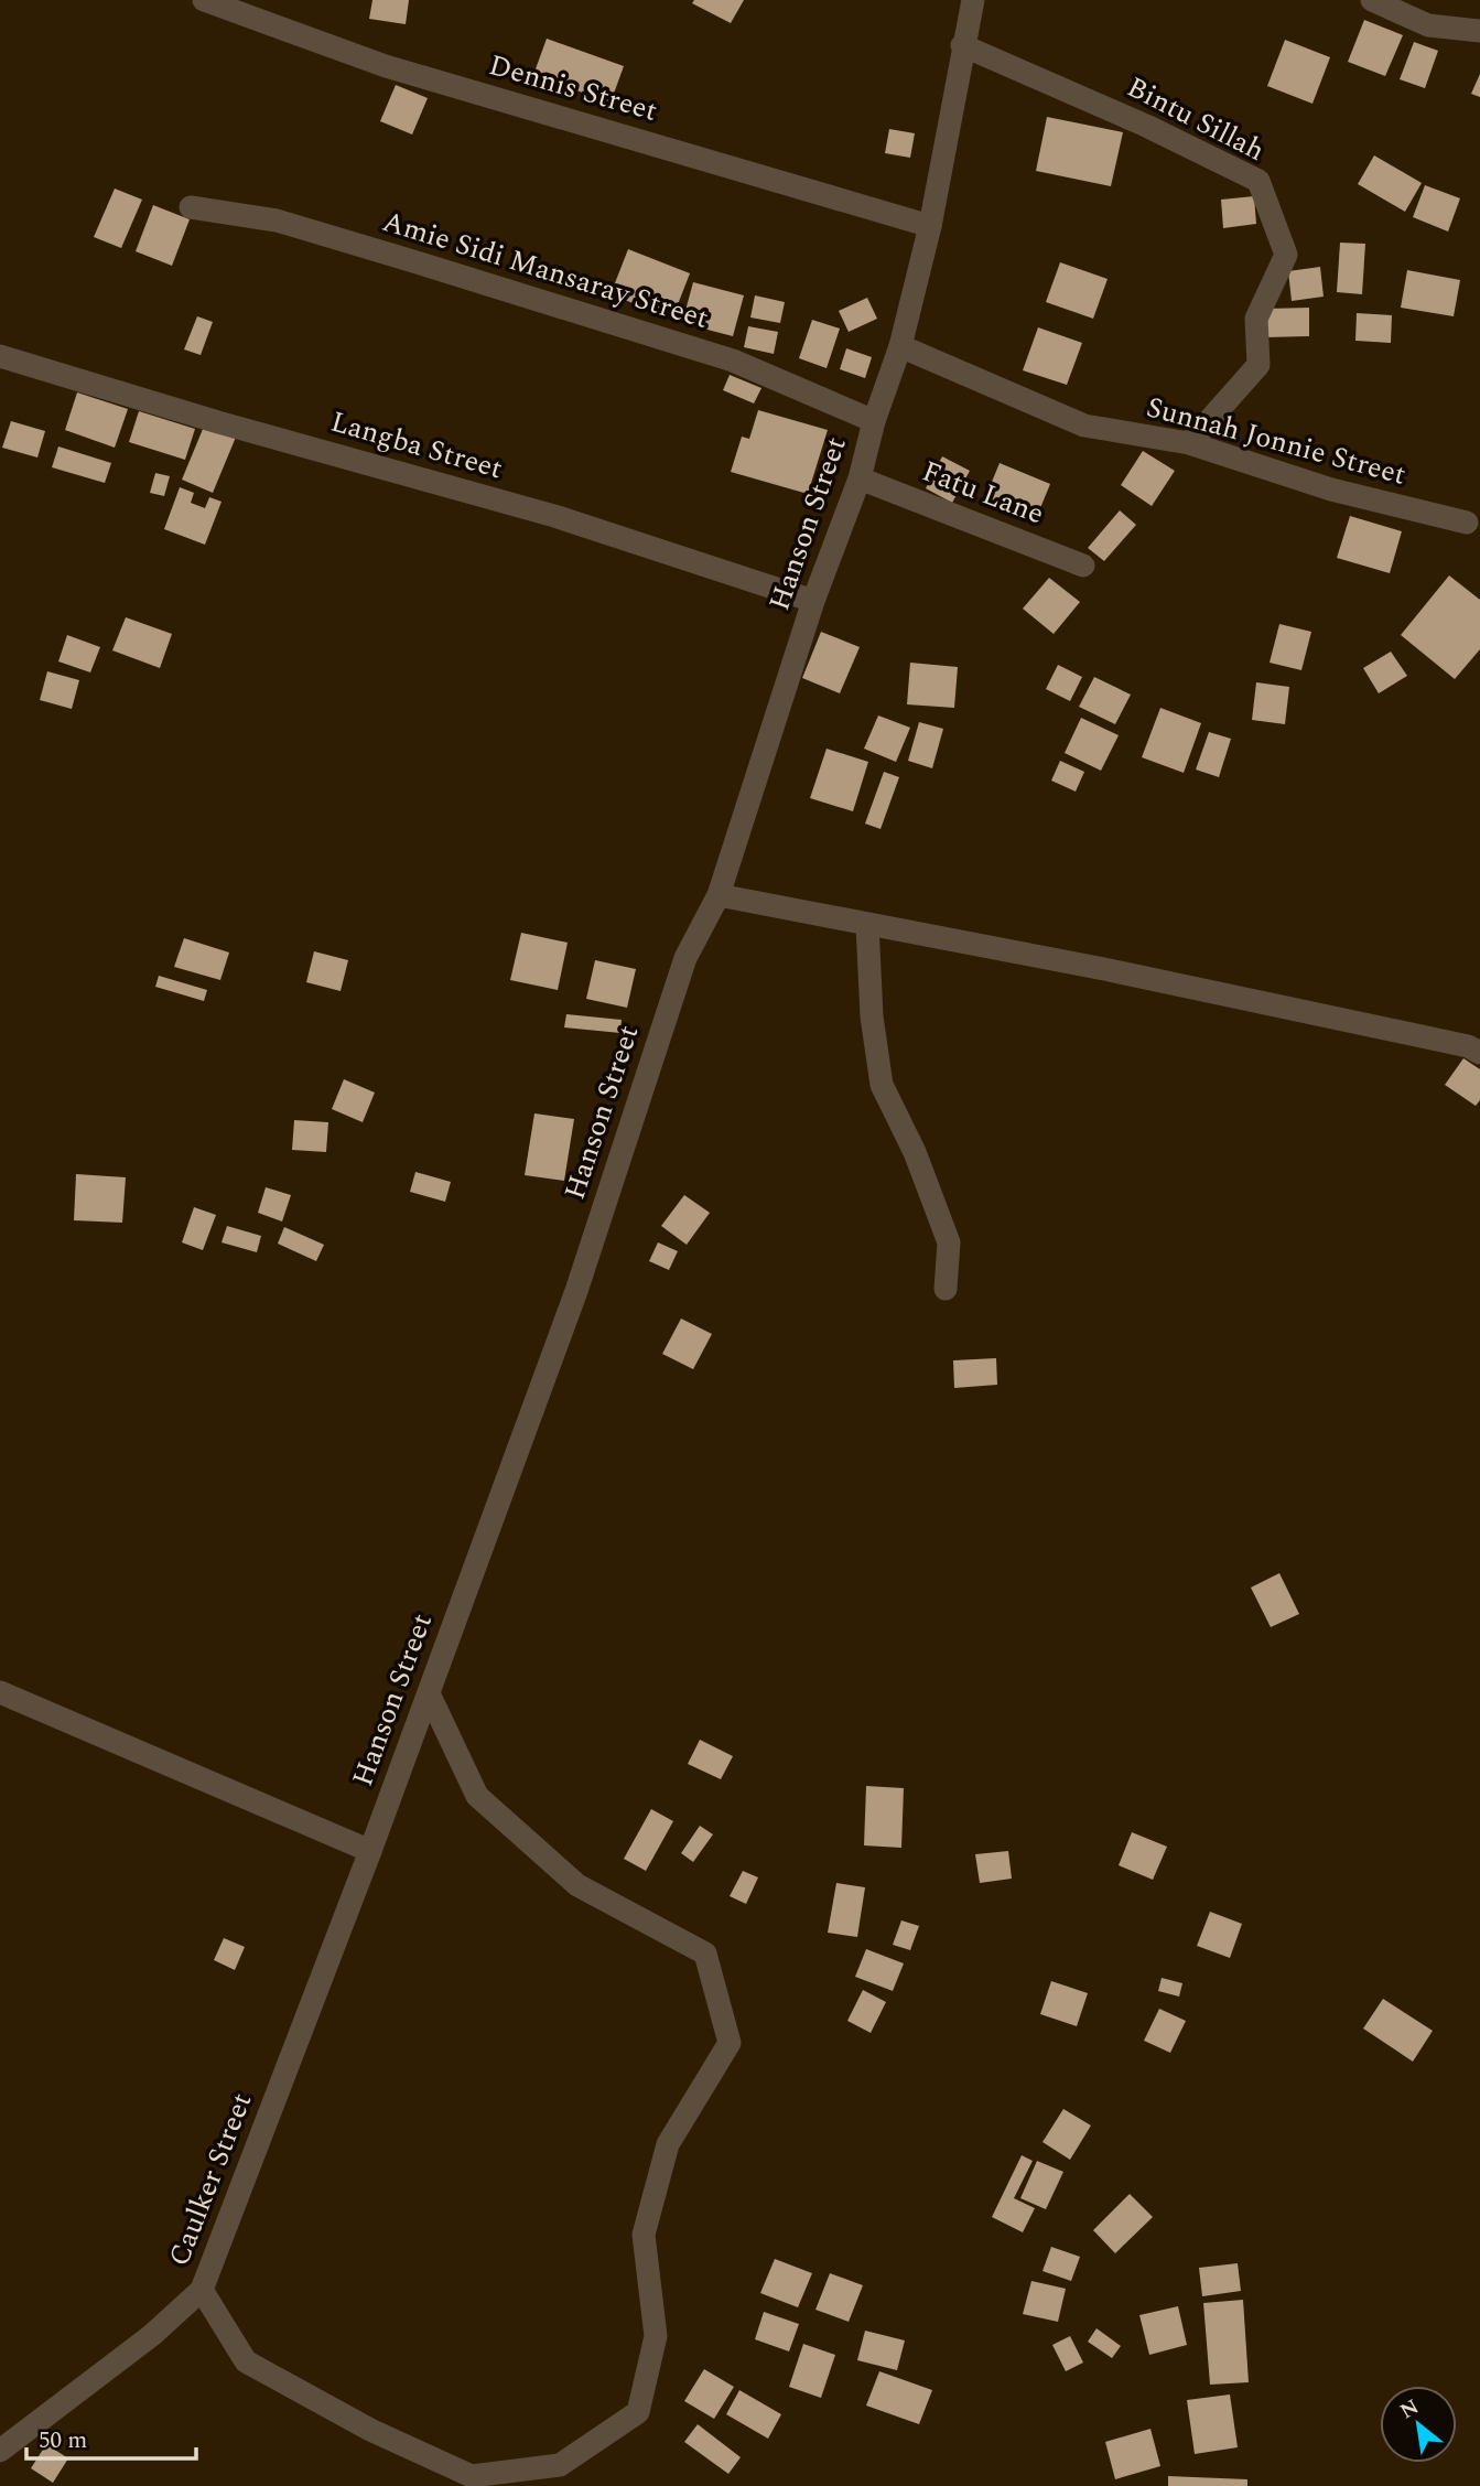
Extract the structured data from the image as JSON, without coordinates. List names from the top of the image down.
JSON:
{
  "streets": {
    "street": [
      "Dennis Street",
      "Bintu Sillah",
      "Amie Sidi Mansaray Street",
      "Sunnah Jonnie Street",
      "Langba Street",
      "Fatu Lane",
      "Hanson Street",
      "Caulker Street"
    ]
  },
  "crossings": [
    ["Dennis Street", "Hanson Street"],
    ["Bintu Sillah", "Sunnah Jonnie Street"],
    ["Bintu Sillah", "Hanson Street"],
    ["Amie Sidi Mansaray Street", "Hanson Street"],
    ["Sunnah Jonnie Street", "Hanson Street"],
    ["Langba Street", "Hanson Street"],
    ["Fatu Lane", "Hanson Street"],
    ["Hanson Street", "Caulker Street"]
  ],
  "scale_bar": "50 m",
  "north": "top left"
}
